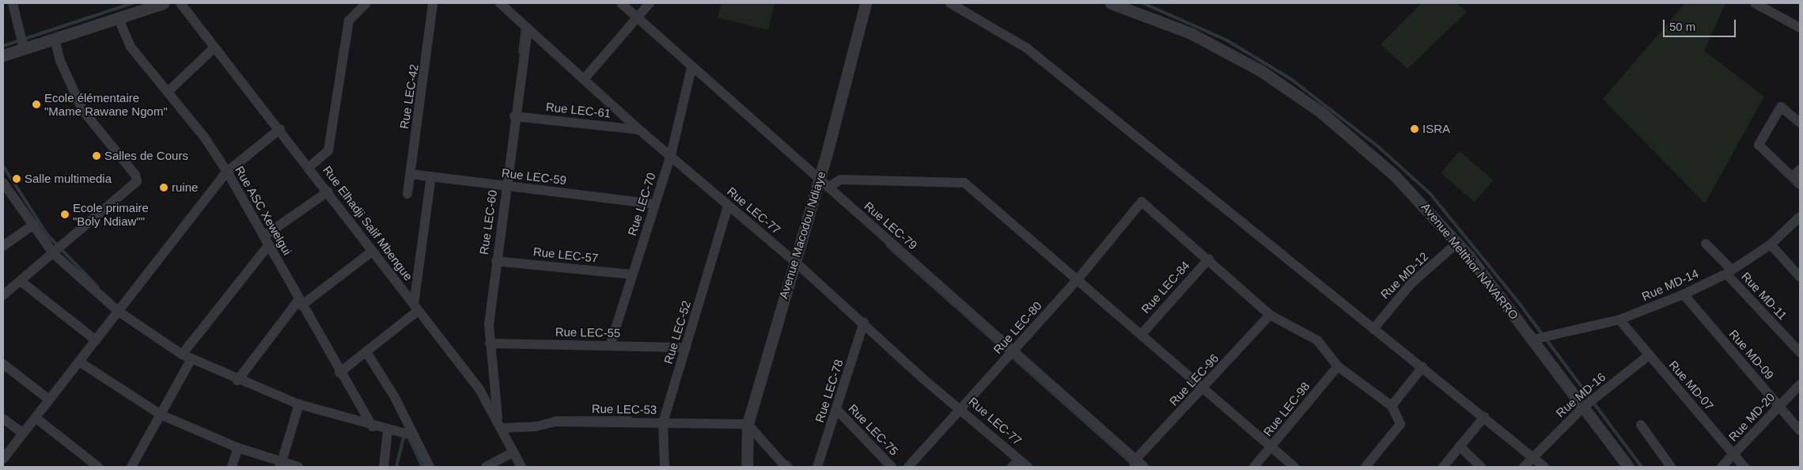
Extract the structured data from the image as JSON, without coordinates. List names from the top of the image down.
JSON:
{
  "streets": {
    "street": [
      "Rue LEC-42",
      "Rue LEC-61",
      "Rue LEC-59",
      "Rue LEC-70",
      "Rue ASC Xewelgui",
      "Rue LEC-77",
      "Rue LEC-60",
      "Rue Elhadji Salif Mbengue",
      "Rue LEC-79",
      "Avenue Macodou Ndiaye",
      "Rue LEC-57",
      "Avenue Melthior NAVARRO",
      "Rue MD-12",
      "Rue MD-14",
      "Rue LEC-84",
      "Rue MD-11",
      "Rue LEC-80",
      "Rue LEC-55",
      "Rue LEC-52",
      "Rue MD-09",
      "Rue LEC-96",
      "Rue MD-07",
      "Rue LEC-78",
      "Rue MD-16",
      "Rue LEC-53",
      "Rue LEC-98",
      "Rue MD-20",
      "Rue LEC-75"
    ]
  },
  "crossings": [
    ["Rue LEC-42", "Rue LEC-59"],
    ["Rue LEC-61", "Rue LEC-77"],
    ["Rue LEC-61", "Rue LEC-60"],
    ["Rue LEC-59", "Rue LEC-70"],
    ["Rue LEC-59", "Rue LEC-60"],
    ["Rue LEC-70", "Rue LEC-77"],
    ["Rue LEC-70", "Rue LEC-79"],
    ["Rue LEC-70", "Rue LEC-57"],
    ["Rue LEC-70", "Rue LEC-55"],
    ["Rue LEC-77", "Rue LEC-60"],
    ["Rue LEC-77", "Avenue Macodou Ndiaye"],
    ["Rue LEC-77", "Rue LEC-80"],
    ["Rue LEC-77", "Rue LEC-52"],
    ["Rue LEC-77", "Rue LEC-78"],
    ["Rue LEC-60", "Rue Elhadji Salif Mbengue"],
    ["Rue LEC-60", "Rue LEC-57"],
    ["Rue LEC-60", "Rue LEC-55"],
    ["Rue LEC-60", "Rue LEC-53"],
    ["Rue Elhadji Salif Mbengue", "Rue LEC-53"],
    ["Rue LEC-79", "Avenue Macodou Ndiaye"],
    ["Rue LEC-79", "Rue LEC-80"],
    ["Rue LEC-79", "Rue LEC-96"],
    ["Avenue Macodou Ndiaye", "Rue LEC-53"],
    ["Avenue Melthior NAVARRO", "Rue MD-12"],
    ["Avenue Melthior NAVARRO", "Rue MD-14"],
    ["Avenue Melthior NAVARRO", "Rue MD-16"],
    ["Rue MD-14", "Rue MD-11"],
    ["Rue MD-14", "Rue MD-09"],
    ["Rue MD-14", "Rue MD-07"],
    ["Rue LEC-84", "Rue LEC-80"],
    ["Rue LEC-55", "Rue LEC-52"],
    ["Rue LEC-52", "Rue LEC-53"],
    ["Rue MD-09", "Rue MD-20"],
    ["Rue MD-07", "Rue MD-16"],
    ["Rue MD-07", "Rue MD-20"],
    ["Rue LEC-78", "Rue LEC-75"]
  ],
  "places": [
    "Ecole élémentaire \"Mame Rawane Ngom\"",
    "ISRA",
    "Salles de Cours",
    "Salle multimedia",
    "ruine",
    "Ecole primaire \"Boly Ndiaw\"\""
  ],
  "scale_bar": "50 m"
}
